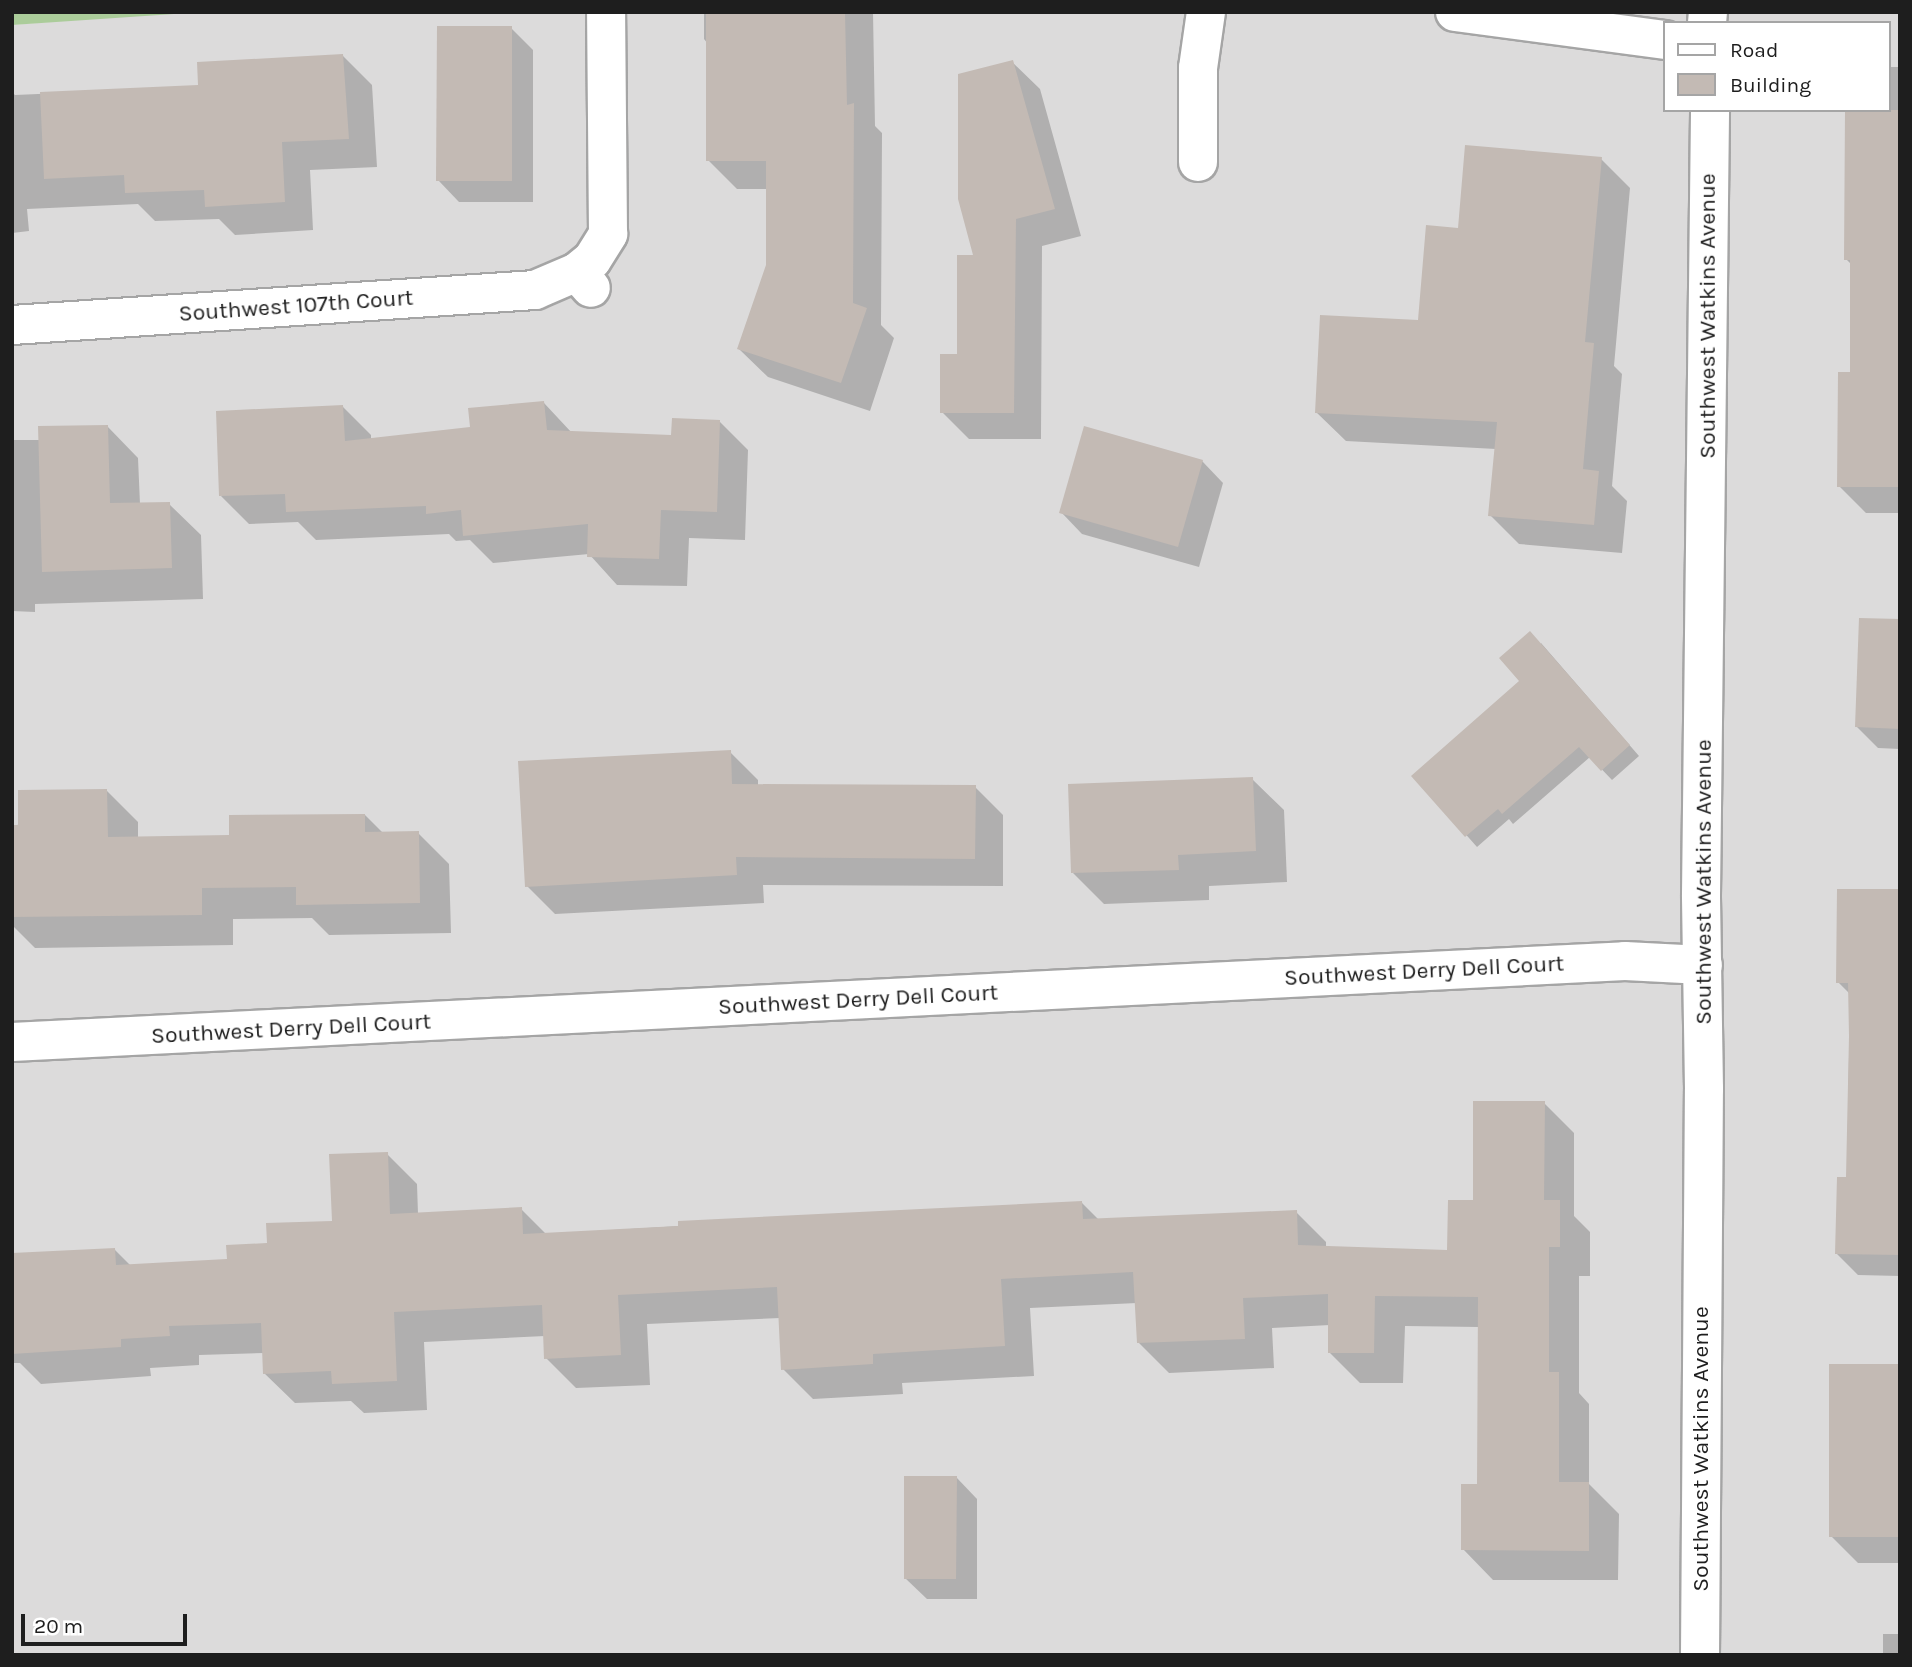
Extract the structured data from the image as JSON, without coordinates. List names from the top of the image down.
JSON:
{
  "streets": {
    "street": ["Southwest 107th Court", "Southwest Watkins Avenue", "Southwest Derry Dell Court"]
  },
  "crossings": [
    ["Southwest Watkins Avenue", "Southwest Derry Dell Court"]
  ],
  "legend": ["Road", "Building"],
  "scale_bar": "20 m"
}
